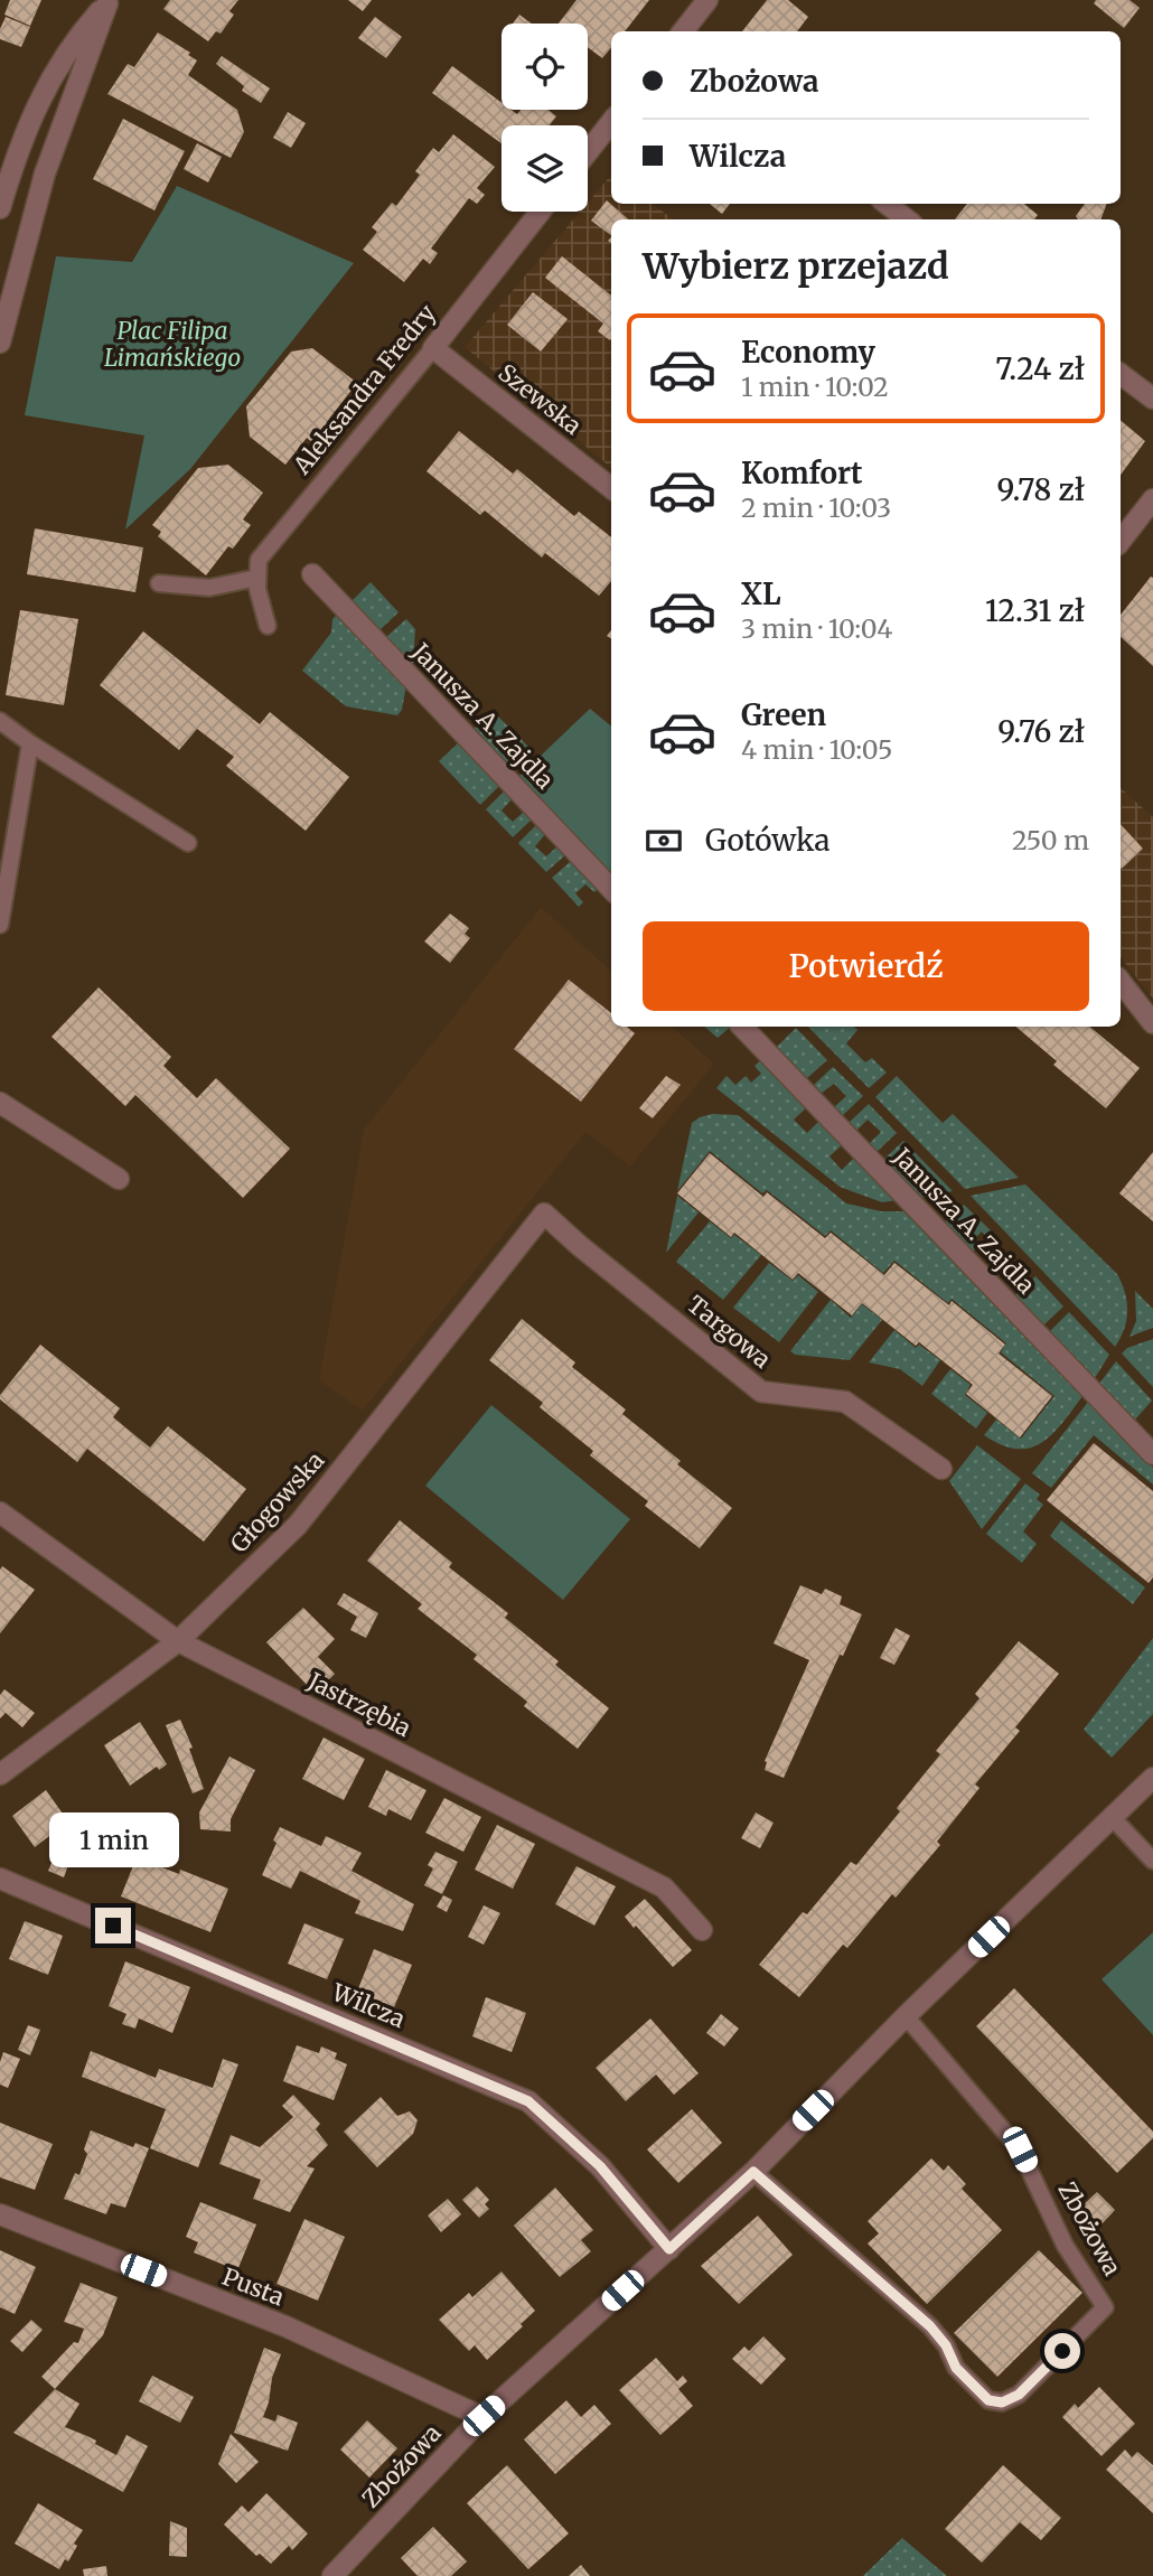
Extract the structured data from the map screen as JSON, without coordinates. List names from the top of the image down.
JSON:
{
  "streets": {
    "street": [
      "Aleksandra Fredry",
      "Szewska",
      "Janusza A. Zajdla",
      "Targowa",
      "Głogowska",
      "Jastrzębia",
      "Wilcza",
      "Zbożowa",
      "Pusta"
    ]
  },
  "crossings": [
    ["Aleksandra Fredry", "Szewska"],
    ["Targowa", "Głogowska"],
    ["Głogowska", "Jastrzębia"],
    ["Wilcza", "Zbożowa"],
    ["Zbożowa", "Pusta"]
  ],
  "parks": ["Plac Filipa Limańskiego"],
  "page": {
    "banner": ["Zbożowa", "Wilcza"],
    "heading": "Wybierz przejazd",
    "list": [
      {
        "name": "Economy",
        "note": "1 min · 10:02",
        "value": "7.24 zł"
      },
      {
        "name": "Komfort",
        "note": "2 min · 10:03",
        "value": "9.78 zł"
      },
      {
        "name": "XL",
        "note": "3 min · 10:04",
        "value": "12.31 zł"
      },
      {
        "name": "Green",
        "note": "4 min · 10:05",
        "value": "9.76 zł"
      }
    ],
    "pay": ["Gotówka", "250 m"],
    "buttons": "Potwierdź",
    "bubble": "1 min"
  }
}
